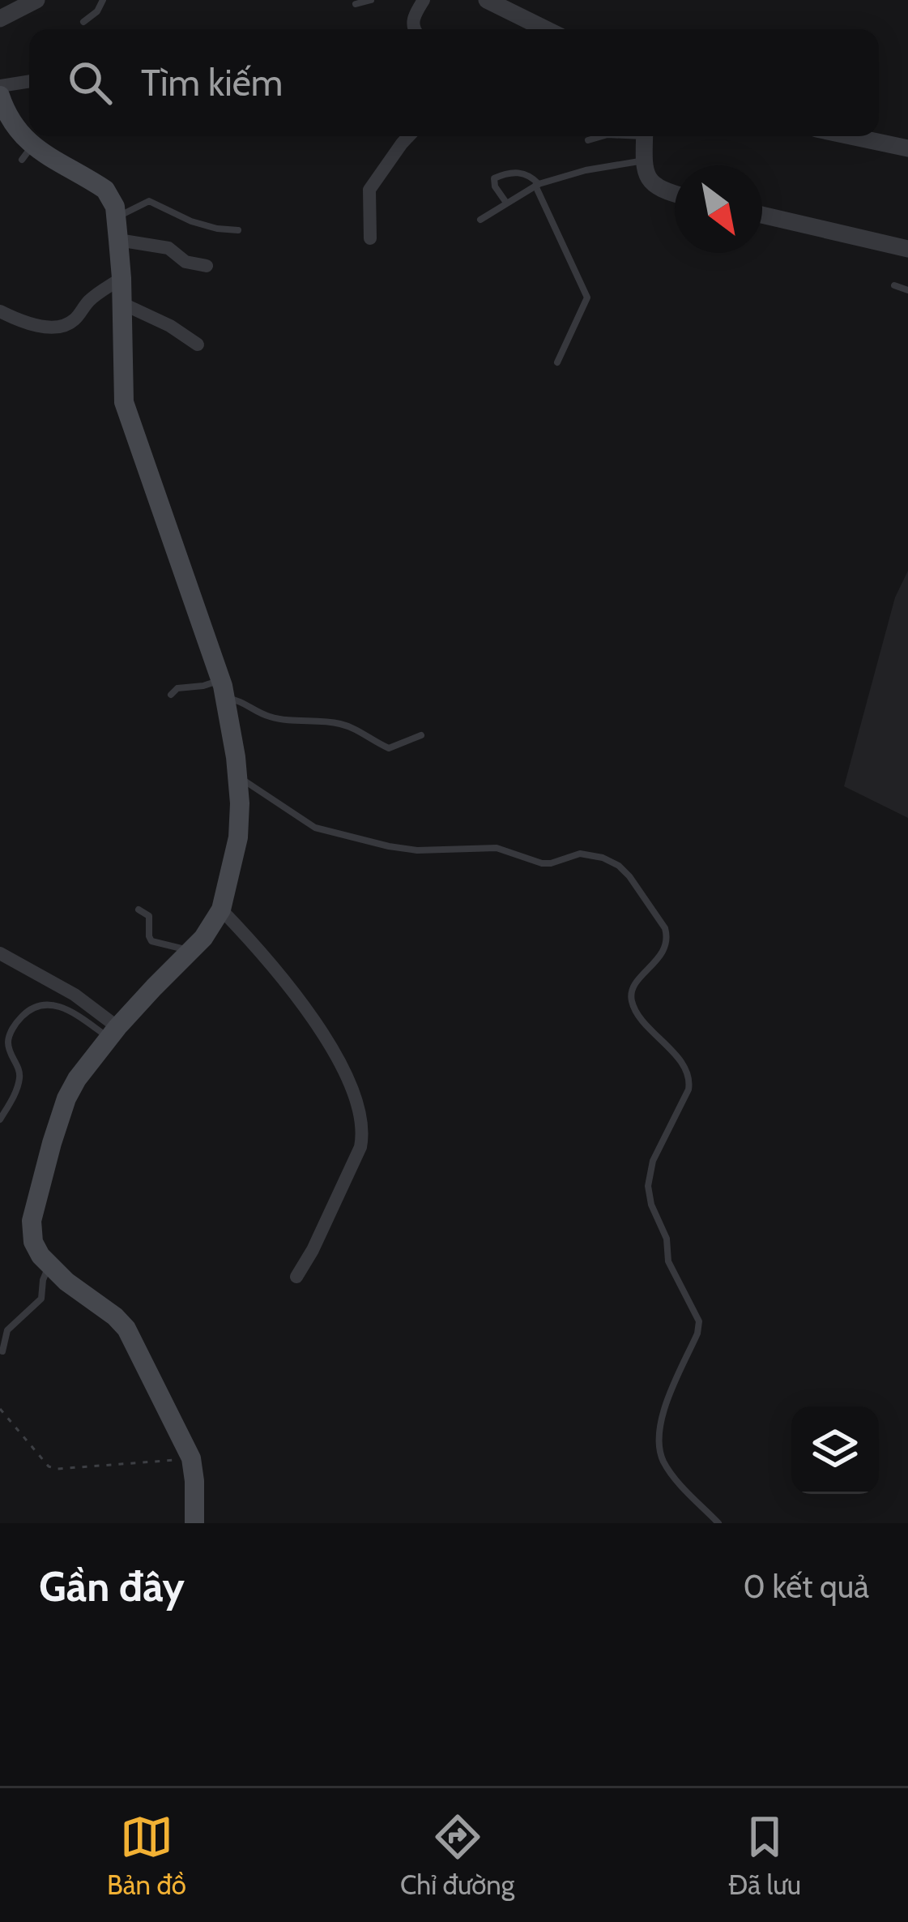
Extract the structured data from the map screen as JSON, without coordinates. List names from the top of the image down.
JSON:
{
  "north": "bottom right",
  "page": {
    "search": "Tìm kiếm",
    "heading": ["Gần đây", "0 kết quả"],
    "nav": ["Bản đồ", "Chỉ đường", "Đã lưu"]
  }
}
